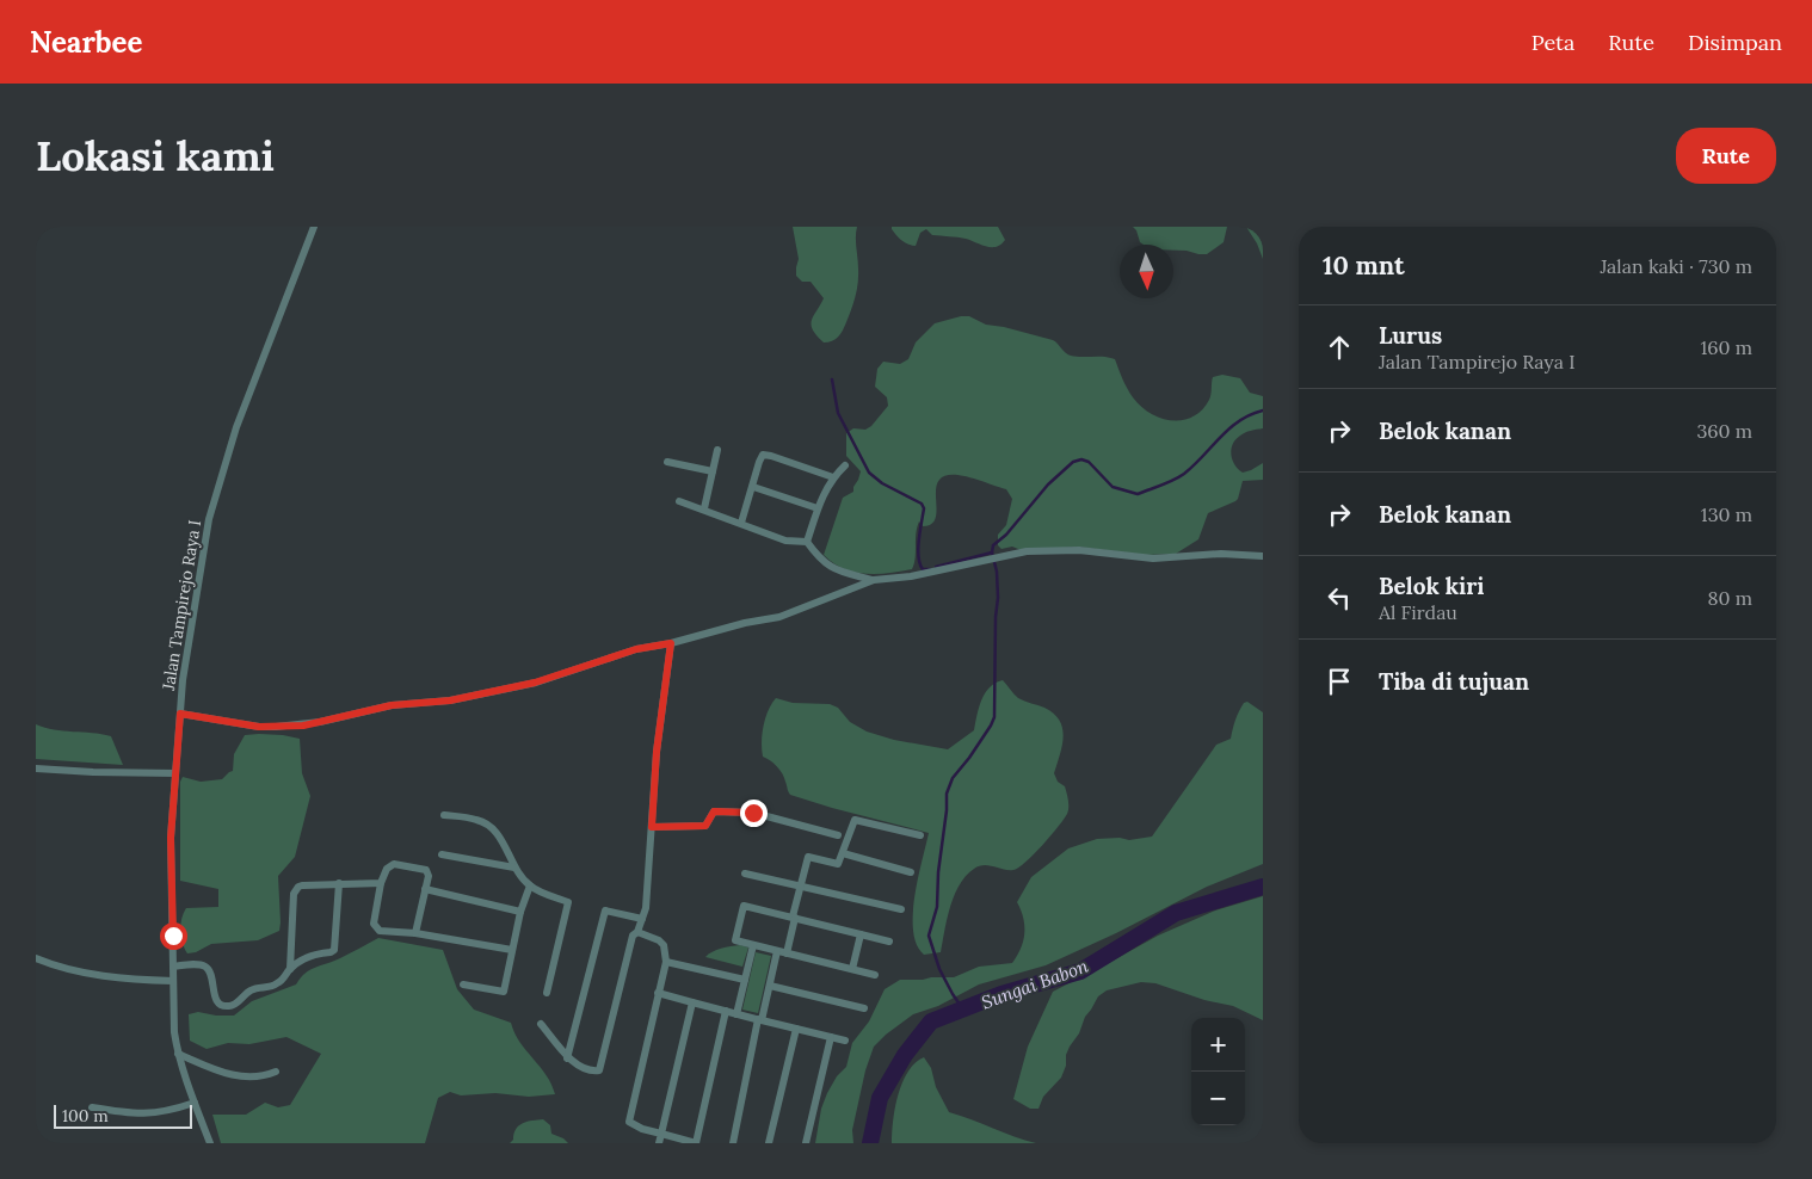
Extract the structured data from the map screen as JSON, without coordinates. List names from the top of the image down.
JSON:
{
  "streets": {
    "street": ["Jalan Tampirejo Raya I"]
  },
  "water": ["Sungai Babon"],
  "scale_bar": "100 m",
  "north": "bottom",
  "page": {
    "header": "Nearbee",
    "nav": ["Peta", "Rute", "Disimpan"],
    "buttons": "Rute",
    "title": "Lokasi kami",
    "heading": ["10 mnt", "Jalan kaki · 730 m"],
    "list": [
      ["Lurus", "Jalan Tampirejo Raya I", "160 m"],
      ["Belok kanan", "360 m"],
      ["Belok kanan", "130 m"],
      ["Belok kiri", "Al Firdau", "80 m"],
      "Tiba di tujuan"
    ],
    "map_buttons": ["+", "−"],
    "scale": "100 m"
  }
}
